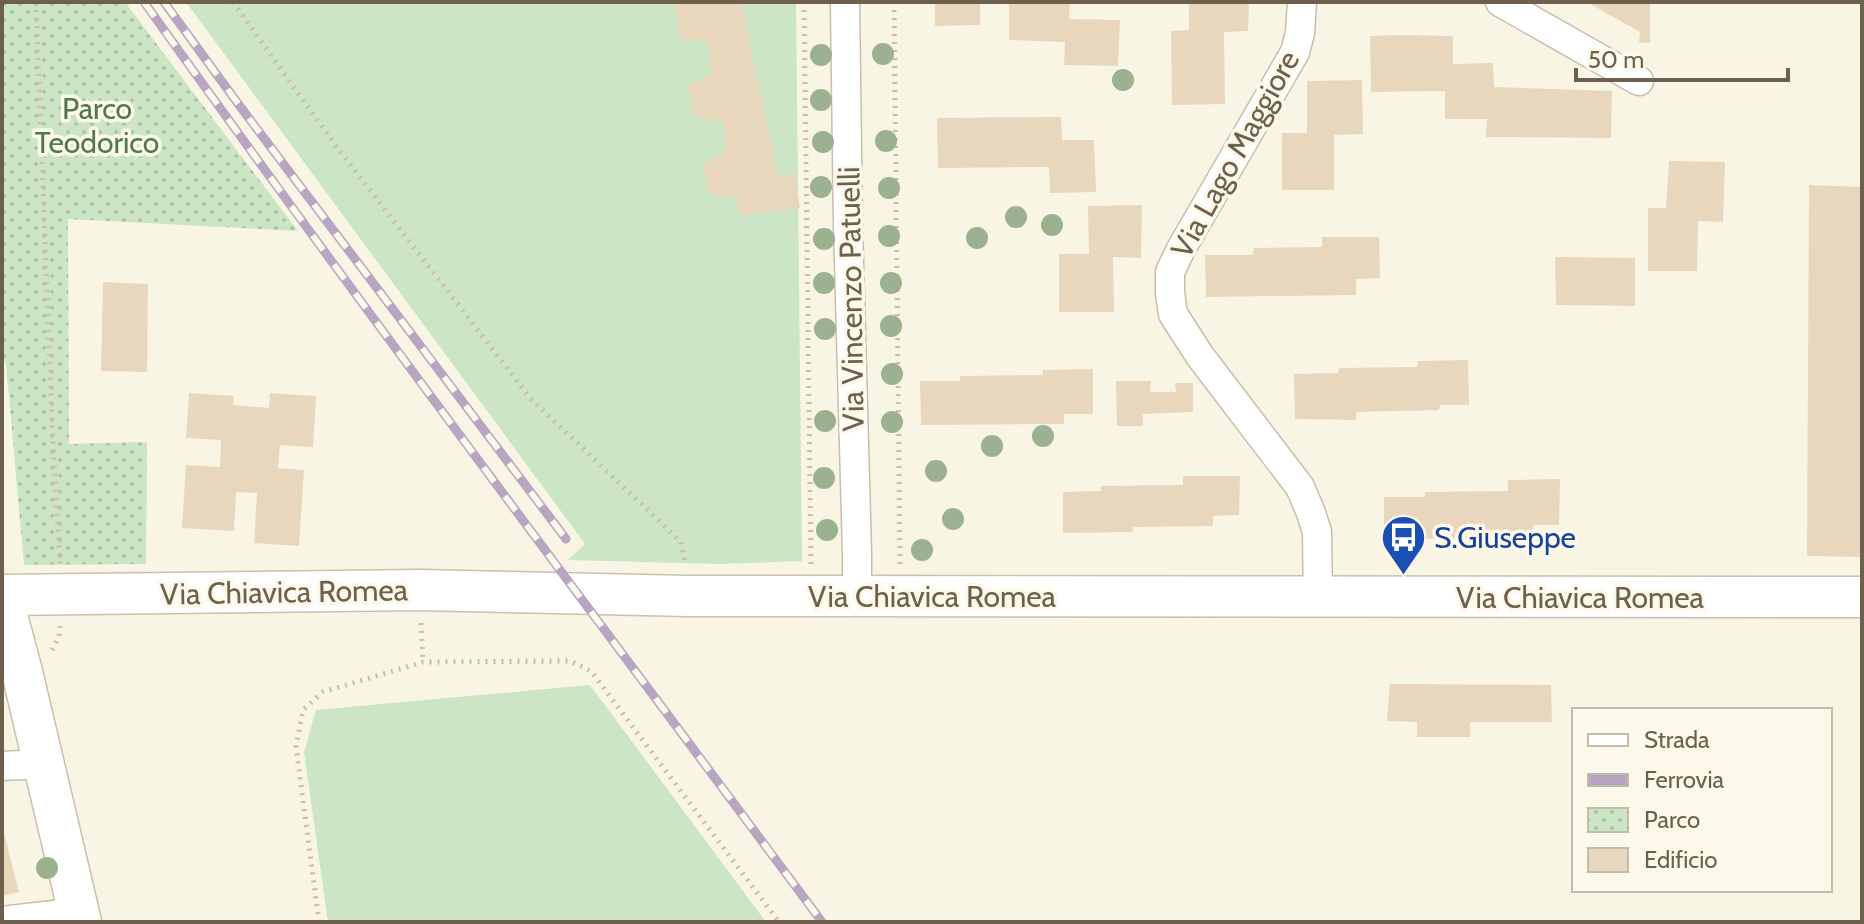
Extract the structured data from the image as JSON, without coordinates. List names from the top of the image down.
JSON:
{
  "streets": {
    "street": ["Via Lago Maggiore", "Via Vincenzo Patuelli", "Via Chiavica Romea"]
  },
  "crossings": [
    ["Via Lago Maggiore", "Via Chiavica Romea"],
    ["Via Vincenzo Patuelli", "Via Chiavica Romea"]
  ],
  "parks": ["Parco Teodorico"],
  "places": {
    "bus stop": ["S.Giuseppe"]
  },
  "legend": [
    "Strada",
    "Ferrovia",
    "Parco",
    "Edificio"
  ],
  "scale_bar": "50 m"
}
